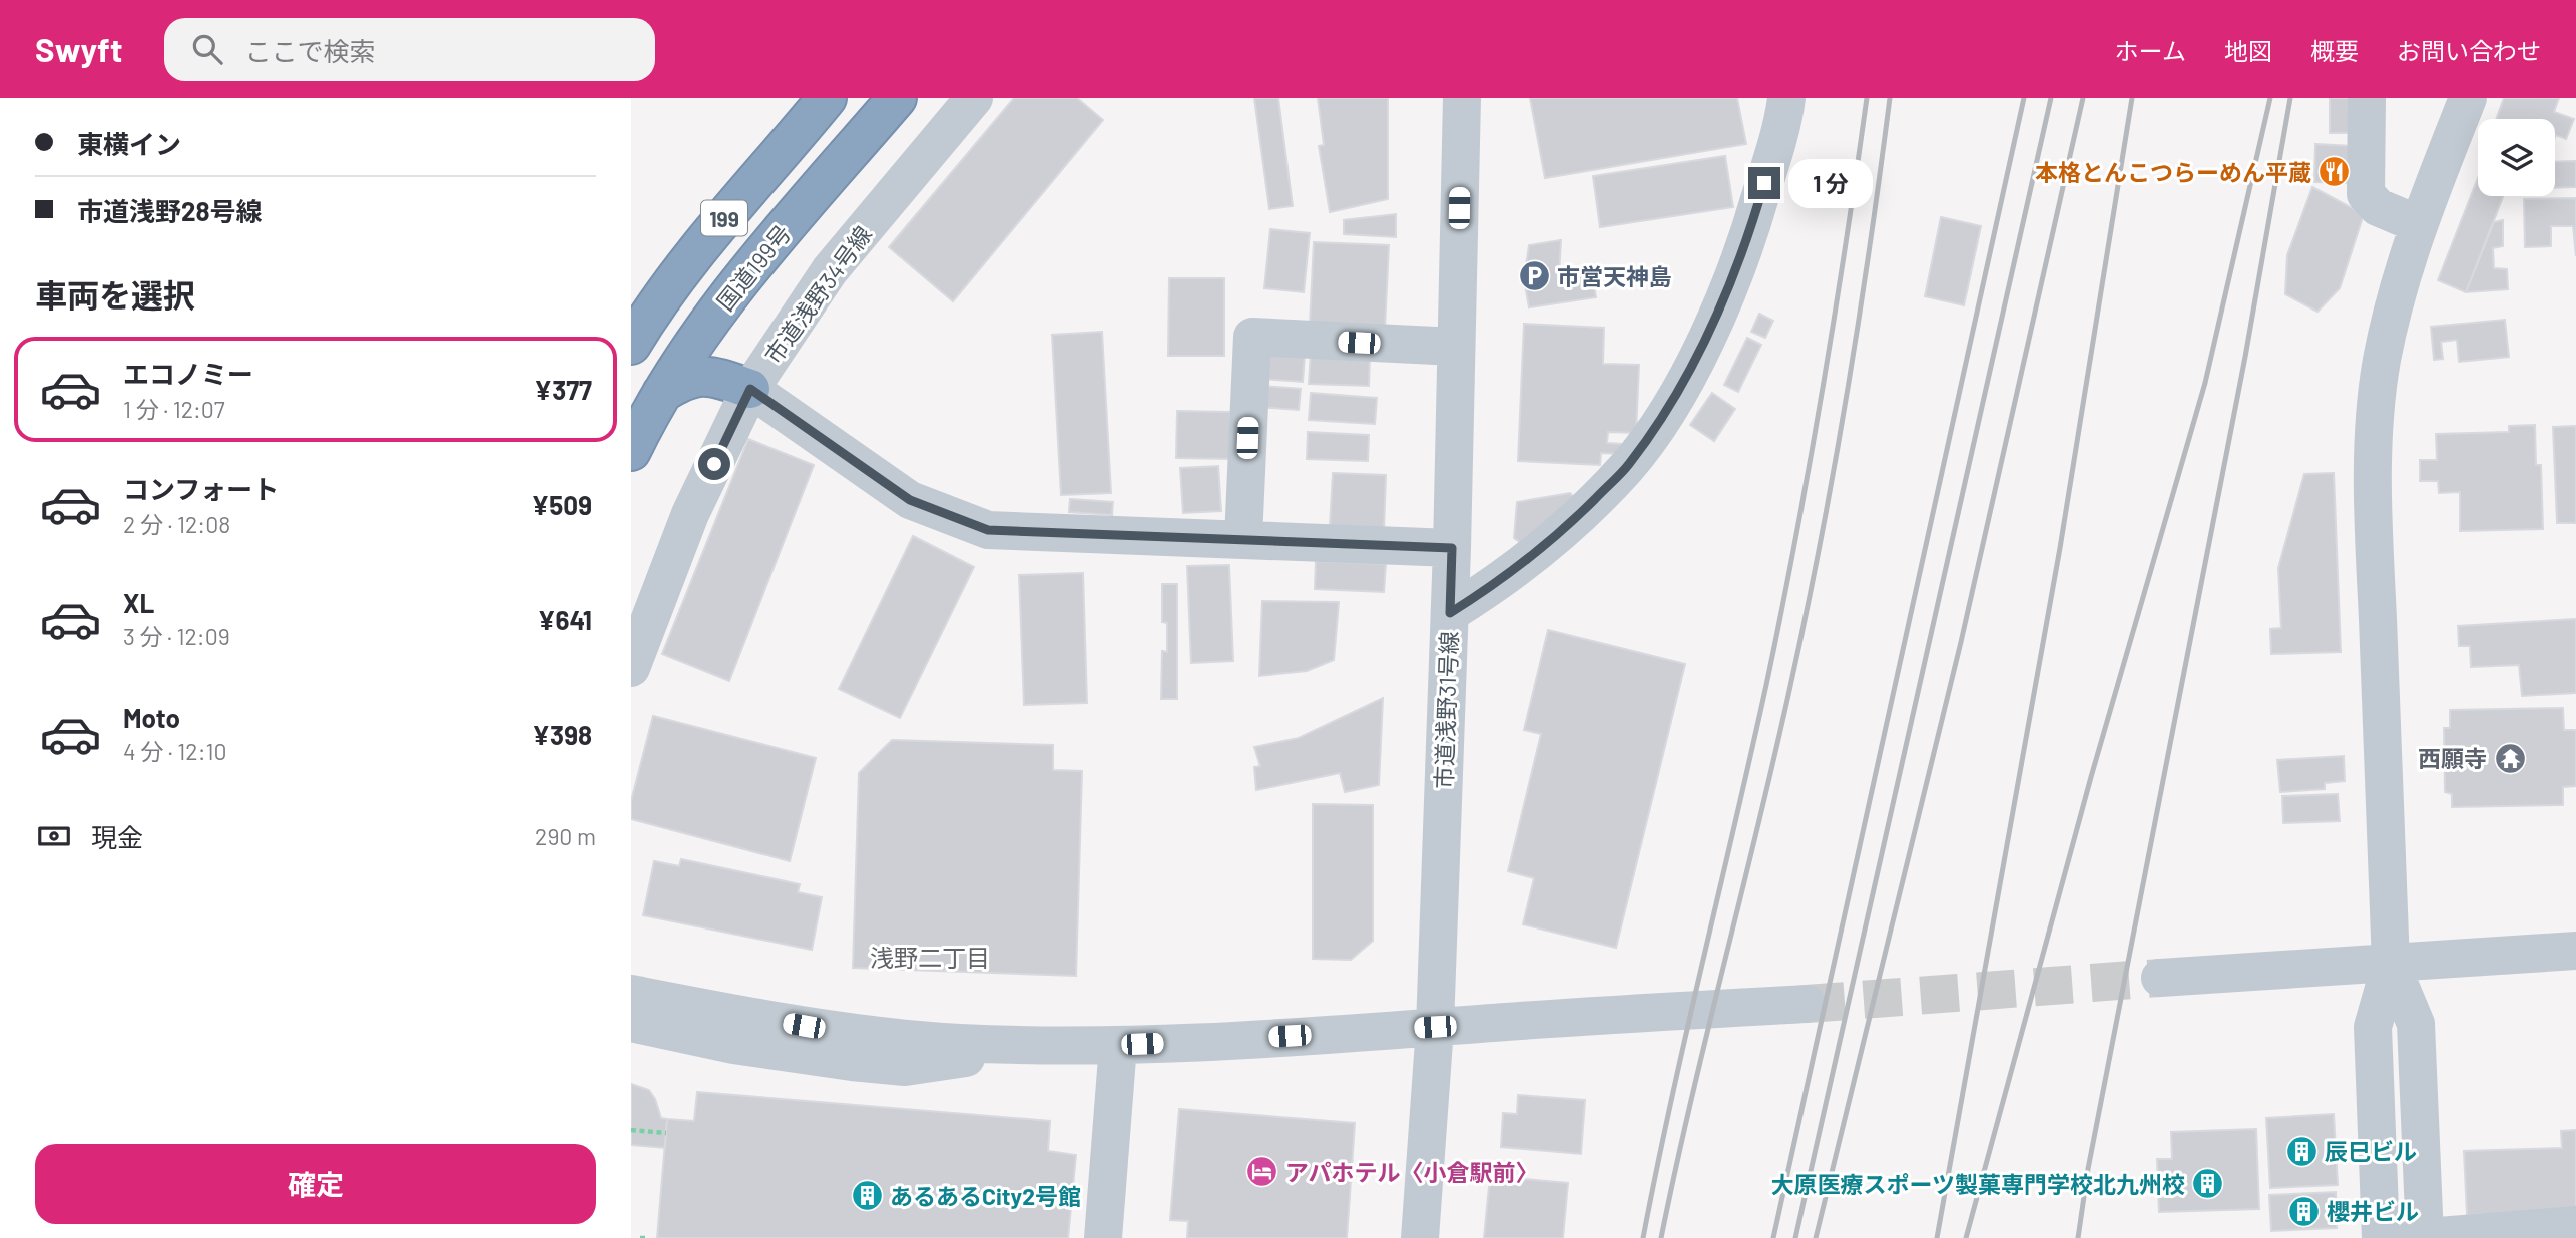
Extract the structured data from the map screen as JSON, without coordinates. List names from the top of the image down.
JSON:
{
  "streets": {
    "highway": ["199", "国道199号"],
    "street": ["市道浅野34号線", "市道浅野31号線"]
  },
  "districts": ["浅野二丁目"],
  "places": {
    "restaurant": ["本格とんこつらーめん平蔵"],
    "parking": ["市営天神島"],
    "temple": ["西願寺"],
    "building": [
      "辰巳ビル",
      "大原医療スポーツ製菓専門学校北九州校",
      "あるあるCity2号館",
      "櫻井ビル"
    ],
    "hotel": ["アパホテル〈小倉駅前〉"]
  },
  "page": {
    "header": "Swyft",
    "search": "ここで検索",
    "nav": [
      "ホーム",
      "地図",
      "概要",
      "お問い合わせ"
    ],
    "banner": ["東横イン", "市道浅野28号線"],
    "bubble": "1 分",
    "heading": "車両を選択",
    "list": [
      {
        "name": "エコノミー",
        "note": "1 分 · 12:07",
        "value": "¥377"
      },
      {
        "name": "コンフォート",
        "note": "2 分 · 12:08",
        "value": "¥509"
      },
      {
        "name": "XL",
        "note": "3 分 · 12:09",
        "value": "¥641"
      },
      {
        "name": "Moto",
        "note": "4 分 · 12:10",
        "value": "¥398"
      }
    ],
    "pay": ["現金", "290 m"],
    "buttons": "確定"
  }
}
